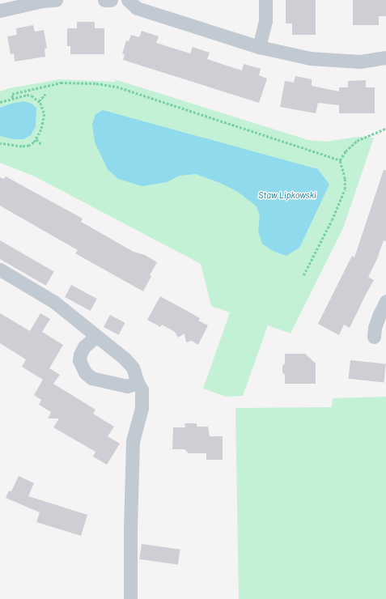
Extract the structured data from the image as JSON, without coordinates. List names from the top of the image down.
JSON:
{
  "water": ["Staw Lipkowski"]
}
